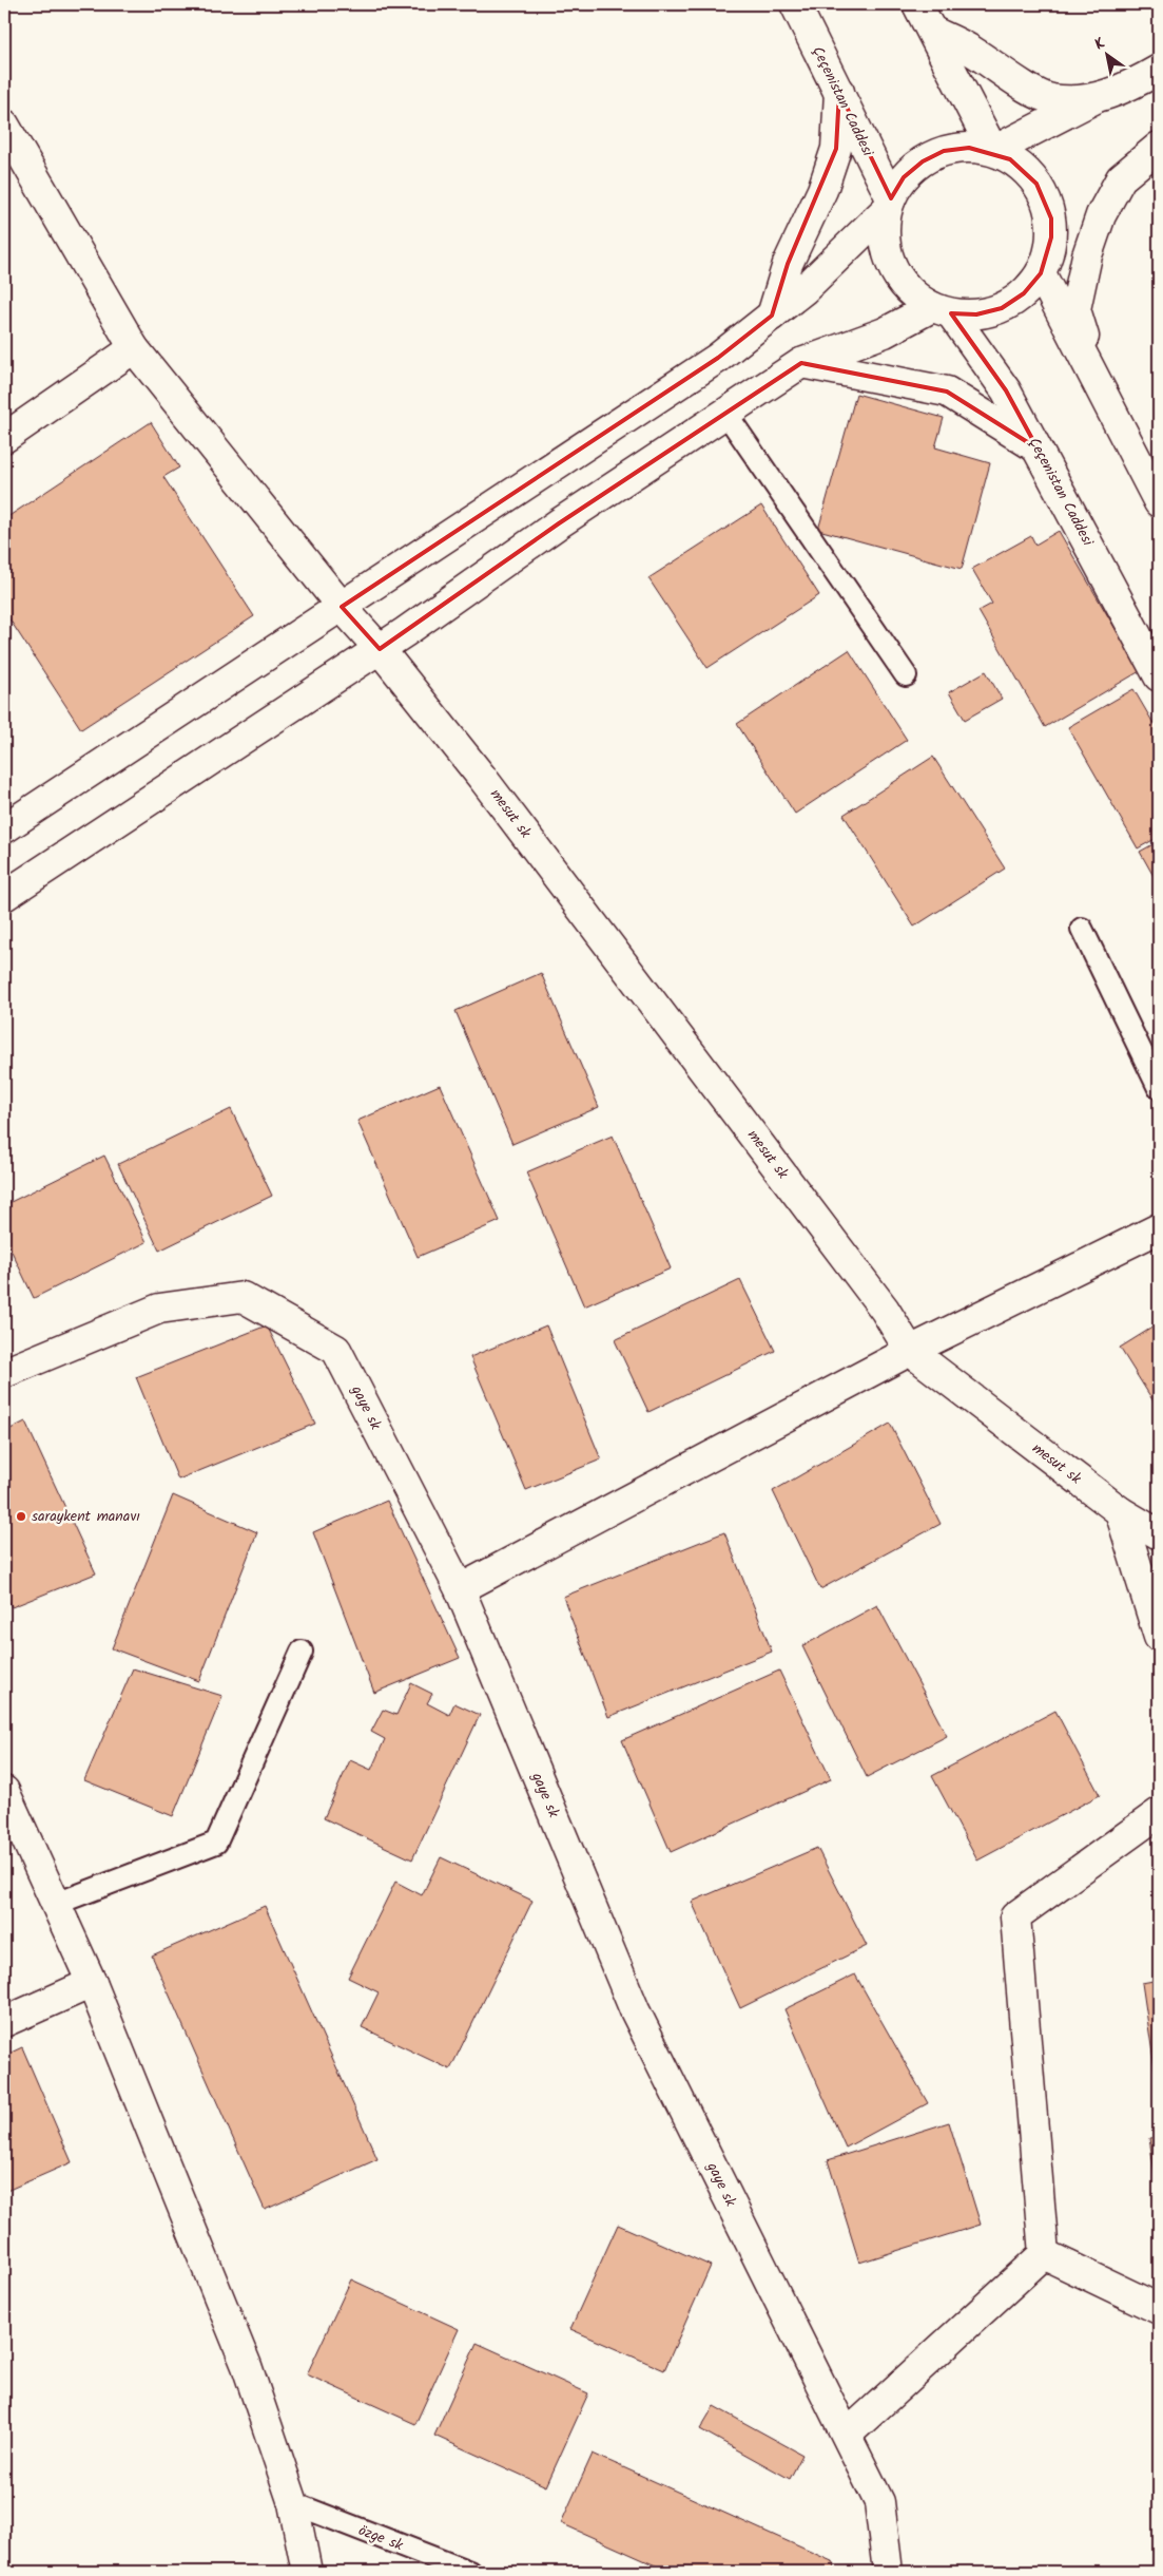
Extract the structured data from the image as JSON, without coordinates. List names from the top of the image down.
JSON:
{
  "streets": {
    "street": ["Çeçenistan Caddesi", "mesut sk", "gaye sk"],
    "lane": ["özge sk"]
  },
  "places": ["saraykent manavı"],
  "north": "top left"
}
